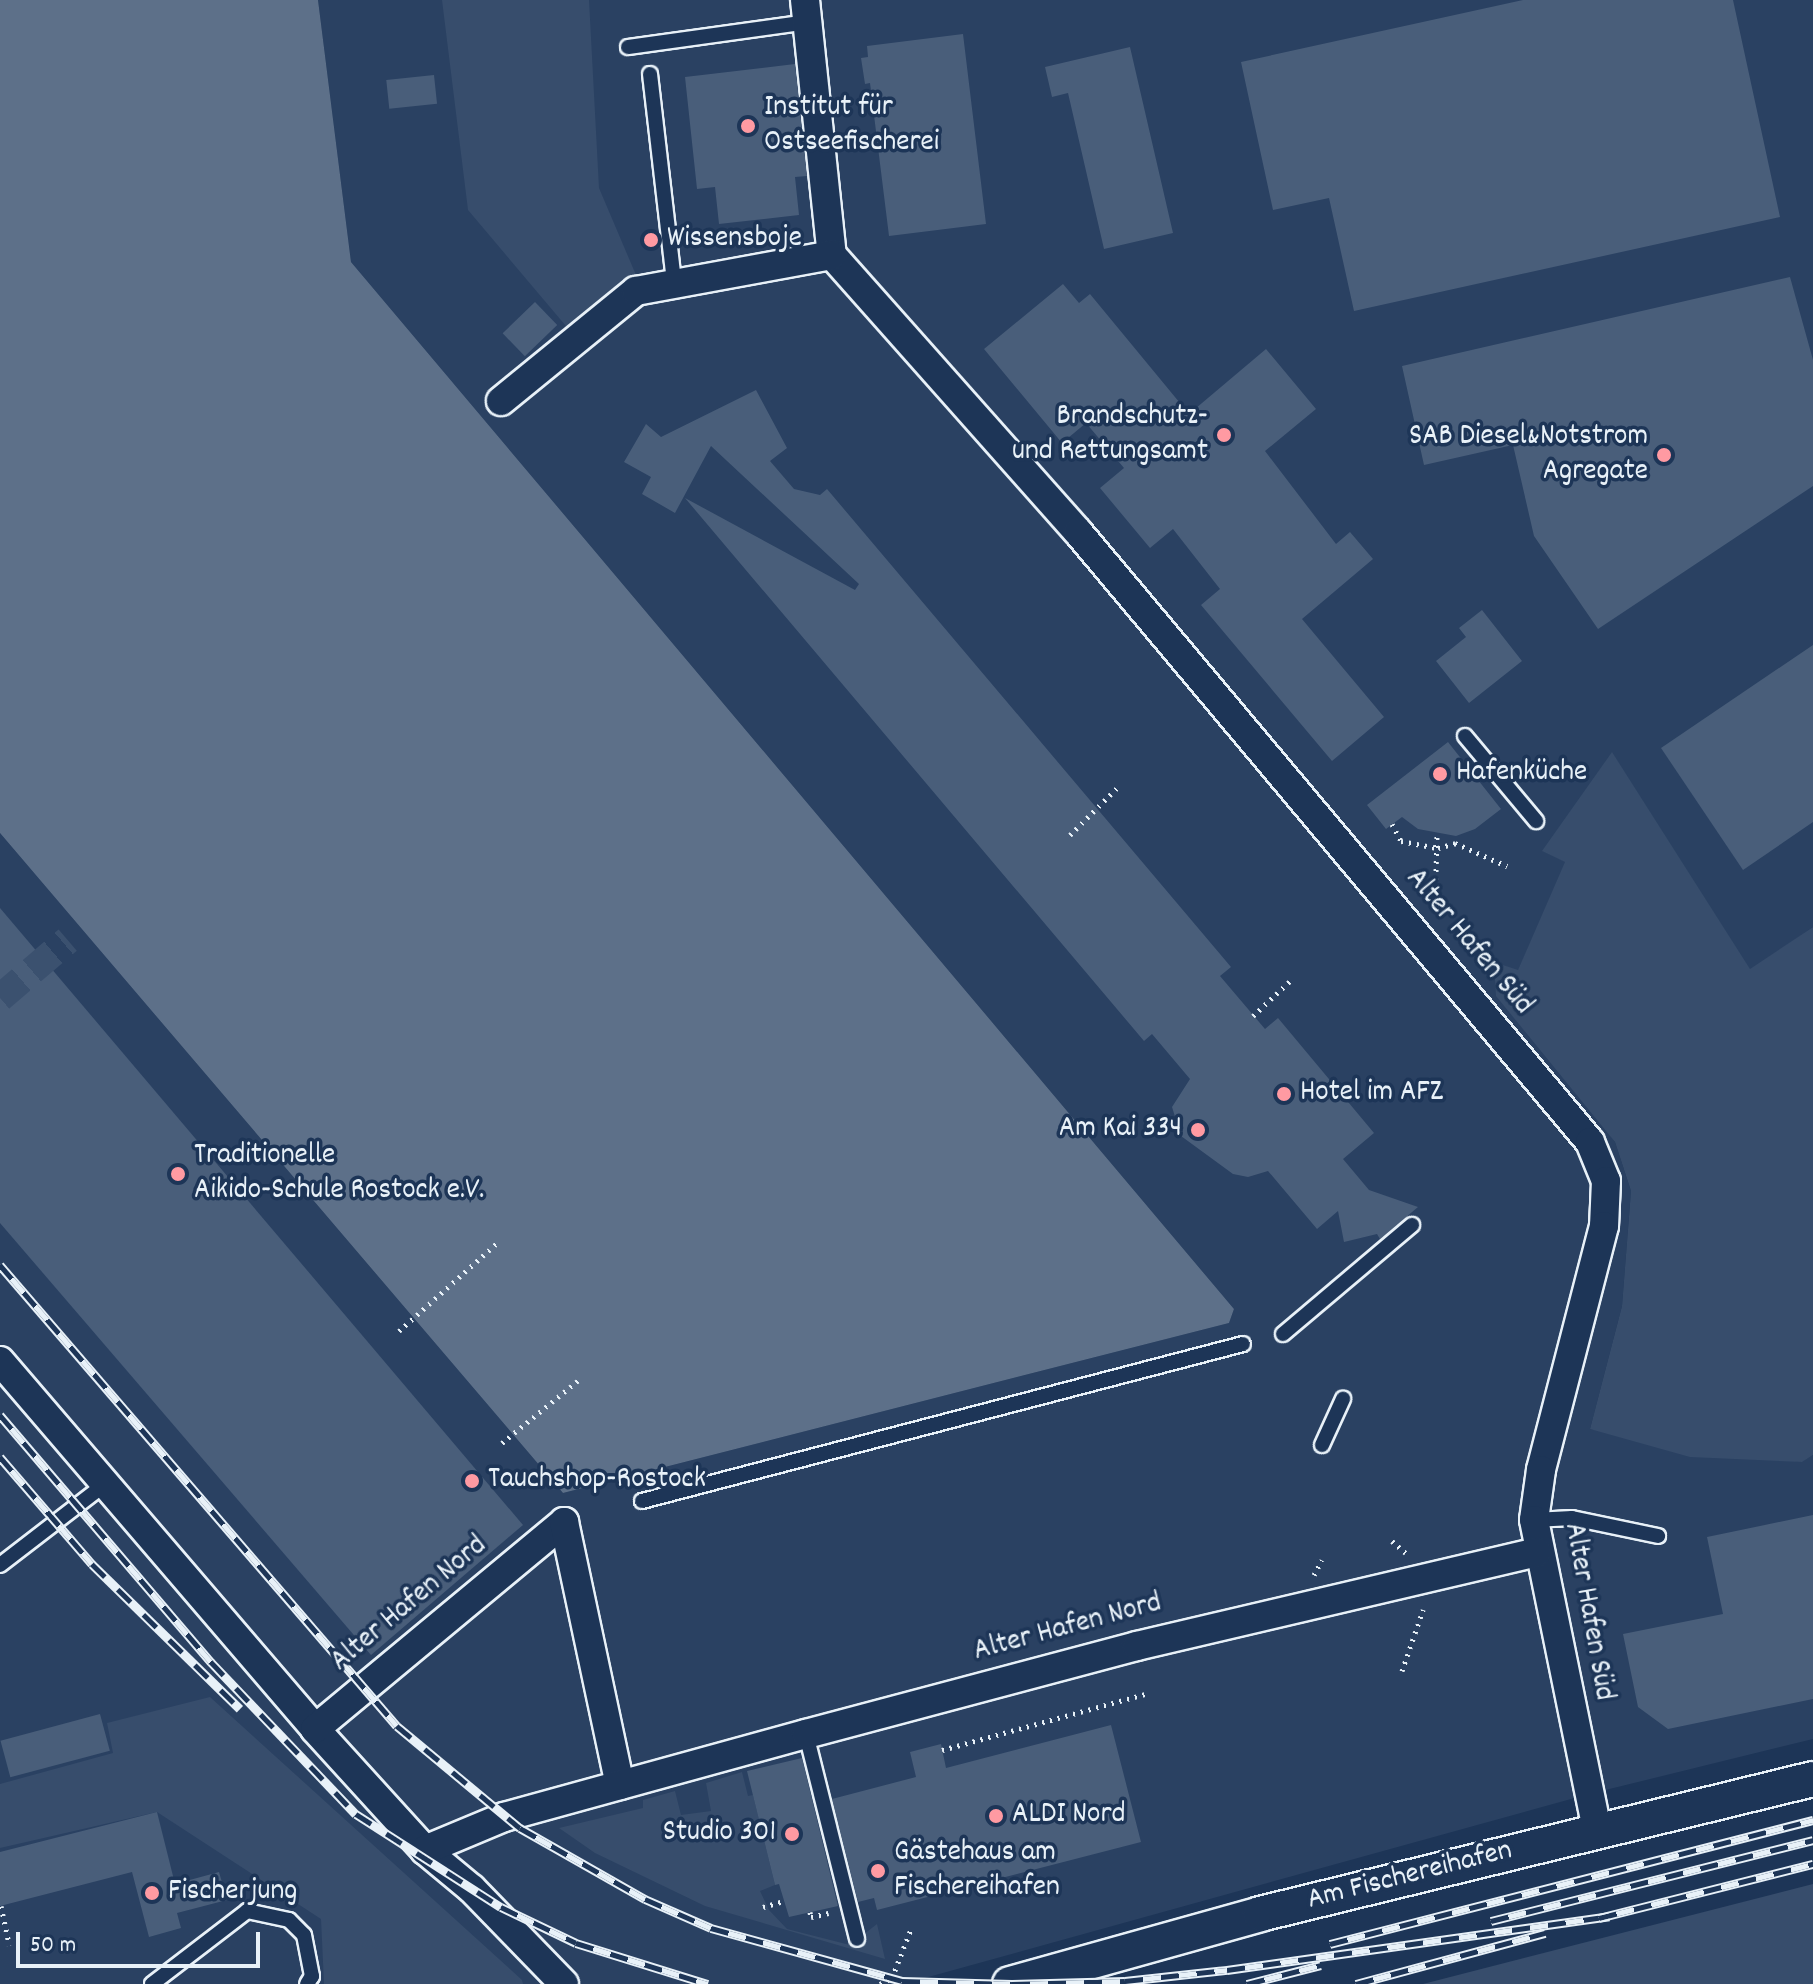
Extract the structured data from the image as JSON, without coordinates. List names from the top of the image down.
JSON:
{
  "streets": {
    "street": ["Alter Hafen Süd", "Alter Hafen Nord", "Am Fischereihafen"]
  },
  "crossings": [
    ["Alter Hafen Süd", "Alter Hafen Nord"],
    ["Alter Hafen Süd", "Am Fischereihafen"]
  ],
  "places": [
    "Institut für Ostseefischerei",
    "Wissensboje",
    "Brandschutz- und Rettungsamt",
    "SAB Diesel&Notstrom Agregate",
    "Hafenküche",
    "Hotel im AFZ",
    "Am Kai 334",
    "Traditionelle Aikido-Schule Rostock e.V.",
    "Tauchshop-Rostock",
    "ALDI Nord",
    "Studio 301",
    "Gästehaus am Fischereihafen",
    "Fischerjung"
  ],
  "scale_bar": "50 m"
}
